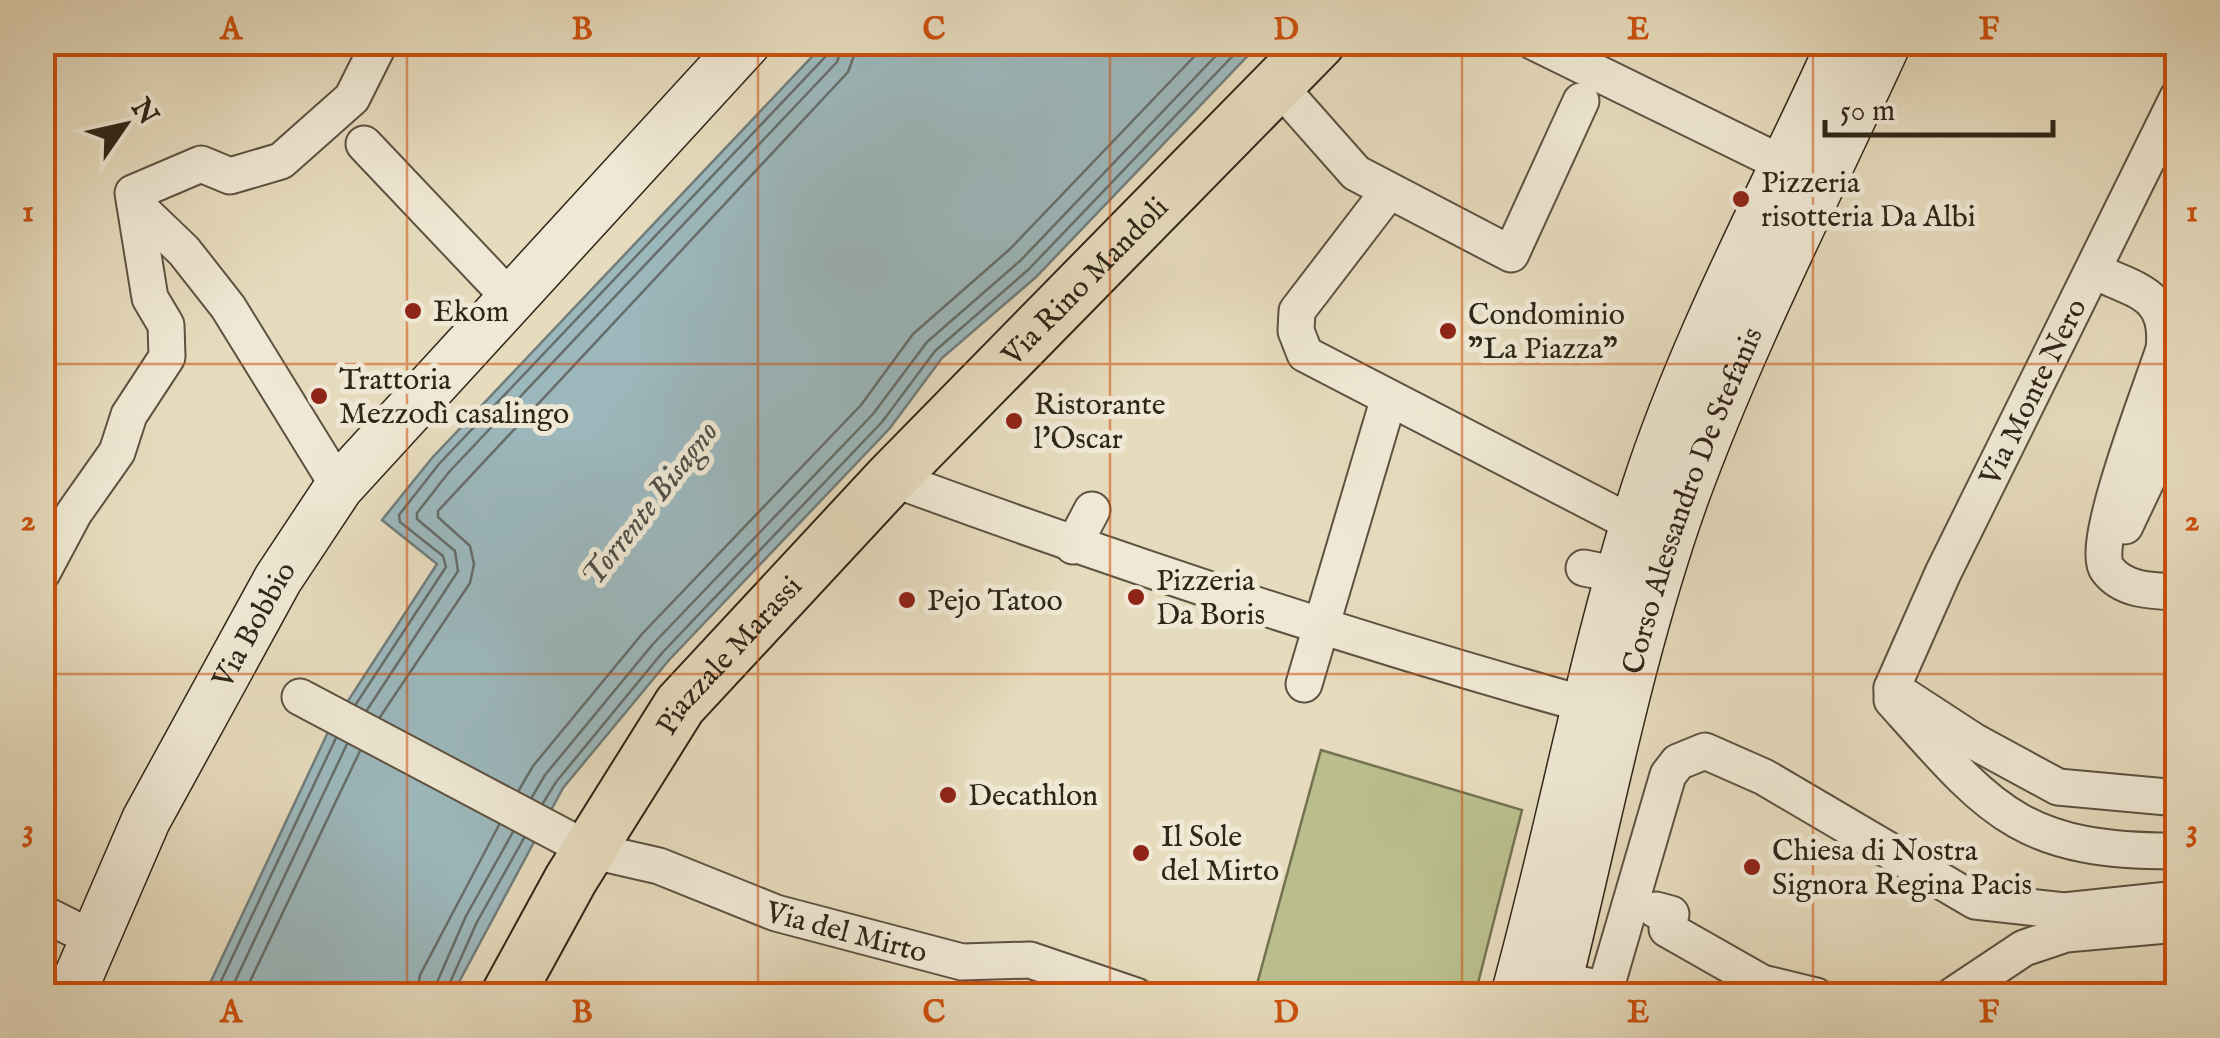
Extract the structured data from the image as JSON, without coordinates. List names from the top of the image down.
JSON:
{
  "streets": {
    "main road": [
      "Via Rino Mandoli",
      "Corso Alessandro De Stefanis",
      "Via Bobbio",
      "Piazzale Marassi"
    ],
    "street": ["Via Monte Nero", "Via del Mirto"]
  },
  "crossings": [
    ["Via Rino Mandoli", "Piazzale Marassi"],
    ["Piazzale Marassi", "Via del Mirto"]
  ],
  "water": ["Torrente Bisagno"],
  "places": [
    "Pizzeria risotteria Da Albi",
    "Ekom",
    "Condominio \"La Piazza\"",
    "Trattoria Mezzodì casalingo",
    "Ristorante l'Oscar",
    "Pizzeria Da Boris",
    "Pejo Tatoo",
    "Decathlon",
    "Il Sole del Mirto",
    "Chiesa di Nostra Signora Regina Pacis"
  ],
  "scale_bar": "50 m",
  "north": "top right",
  "grid": {
    "columns": [
      "A",
      "B",
      "C",
      "D",
      "E",
      "F"
    ],
    "rows": ["1", "2", "3"]
  }
}
